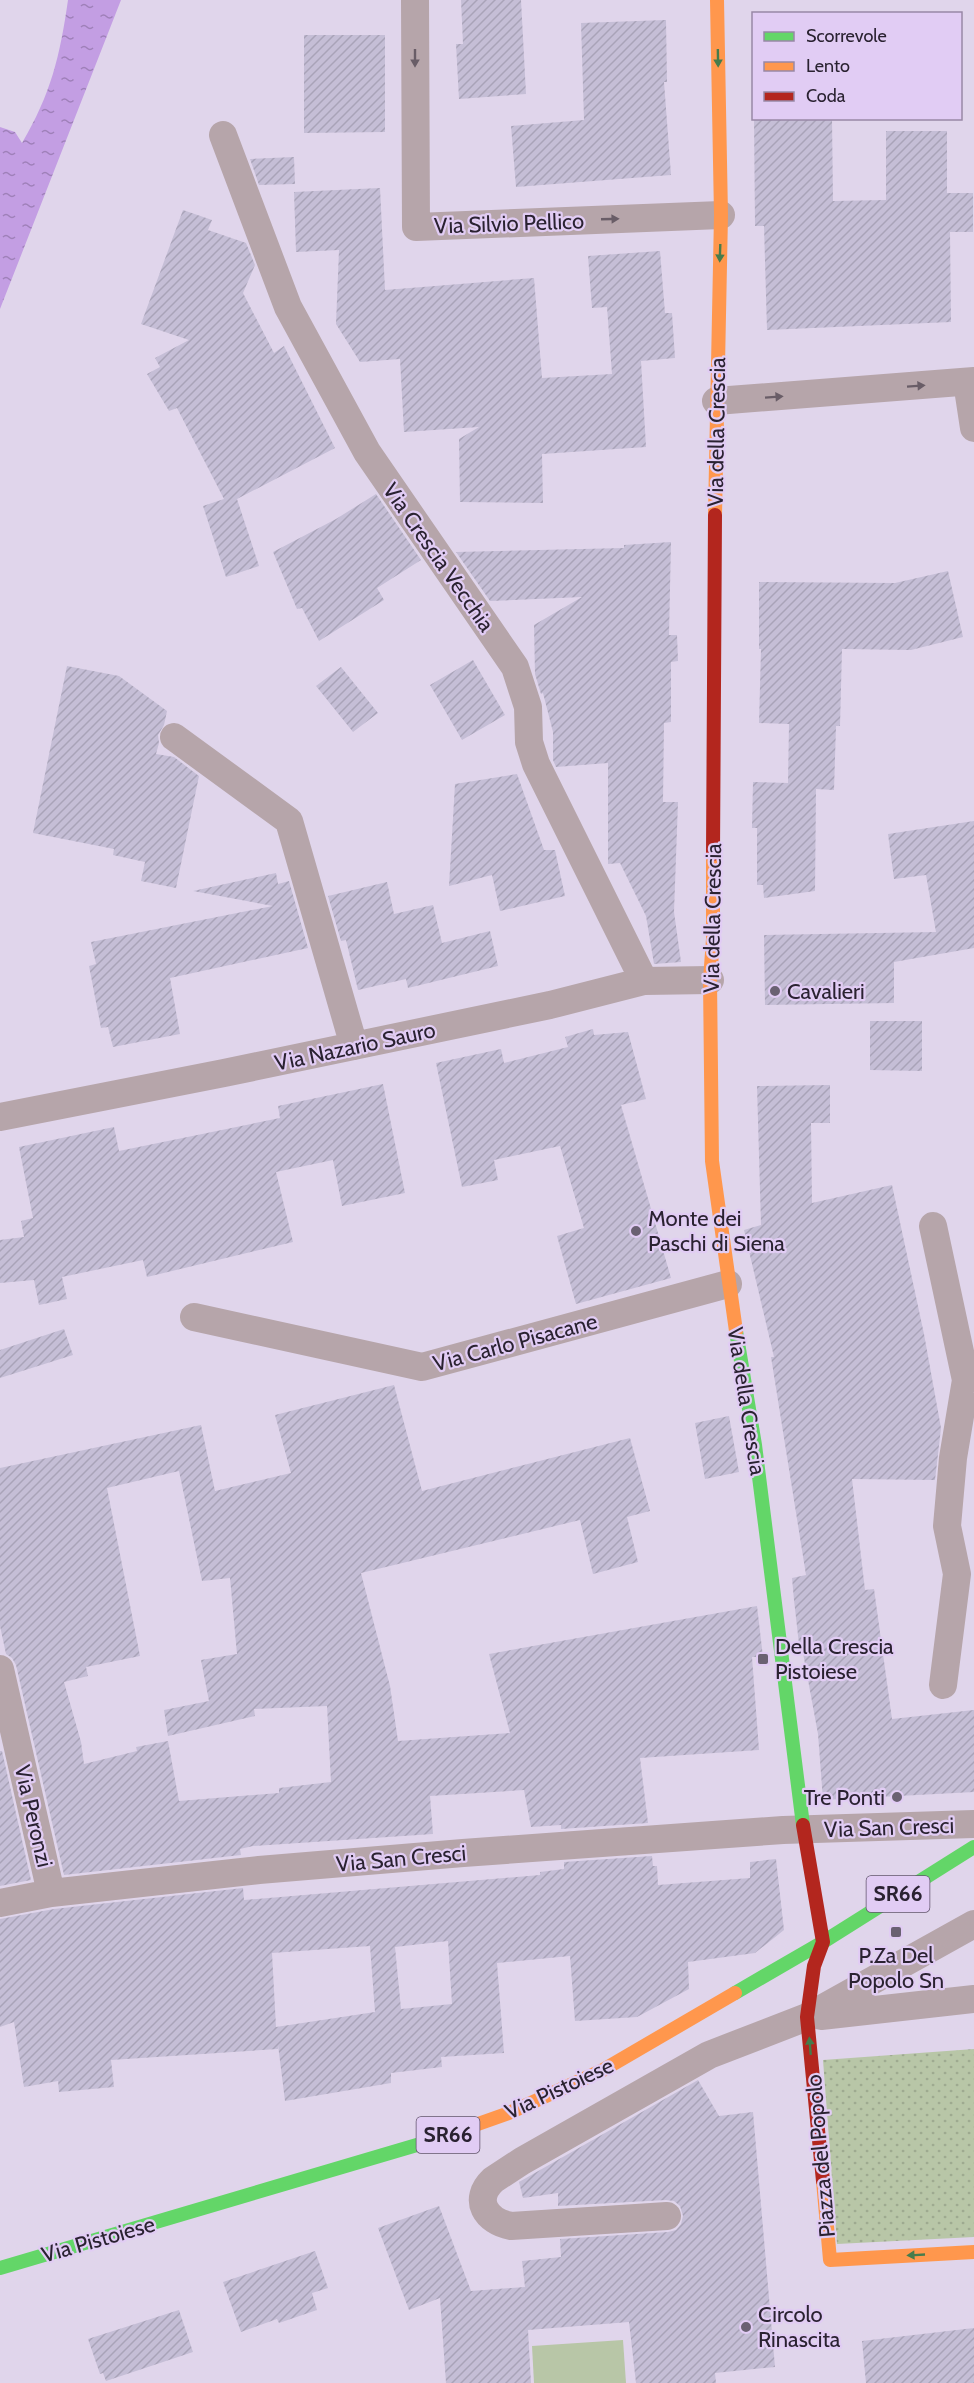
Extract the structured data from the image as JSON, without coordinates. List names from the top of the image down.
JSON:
{
  "streets": {
    "street": [
      "Via Silvio Pellico",
      "Via della Crescia",
      "Via Crescia Vecchia",
      "Via Nazario Sauro",
      "Via Carlo Pisacane",
      "Via Peronzi",
      "Via San Cresci",
      "SR66",
      "Via Pistoiese",
      "Piazza del Popolo"
    ]
  },
  "crossings": [
    ["Via Silvio Pellico", "Via della Crescia"],
    ["Via della Crescia", "Via Nazario Sauro"],
    ["Via della Crescia", "Via Carlo Pisacane"],
    ["Via della Crescia", "Via San Cresci"],
    ["Via Crescia Vecchia", "Via Nazario Sauro"],
    ["Via Peronzi", "Via San Cresci"],
    ["Via San Cresci", "Via Pistoiese"],
    ["Via San Cresci", "Piazza del Popolo"],
    ["Via Pistoiese", "Piazza del Popolo"]
  ],
  "places": {
    "other": [
      "Cavalieri",
      "Monte dei Paschi di Siena",
      "Tre Ponti",
      "Circolo Rinascita"
    ],
    "transit": ["Della Crescia Pistoiese", "P.Za Del Popolo Sn"]
  },
  "legend": ["Scorrevole", "Lento", "Coda"]
}
